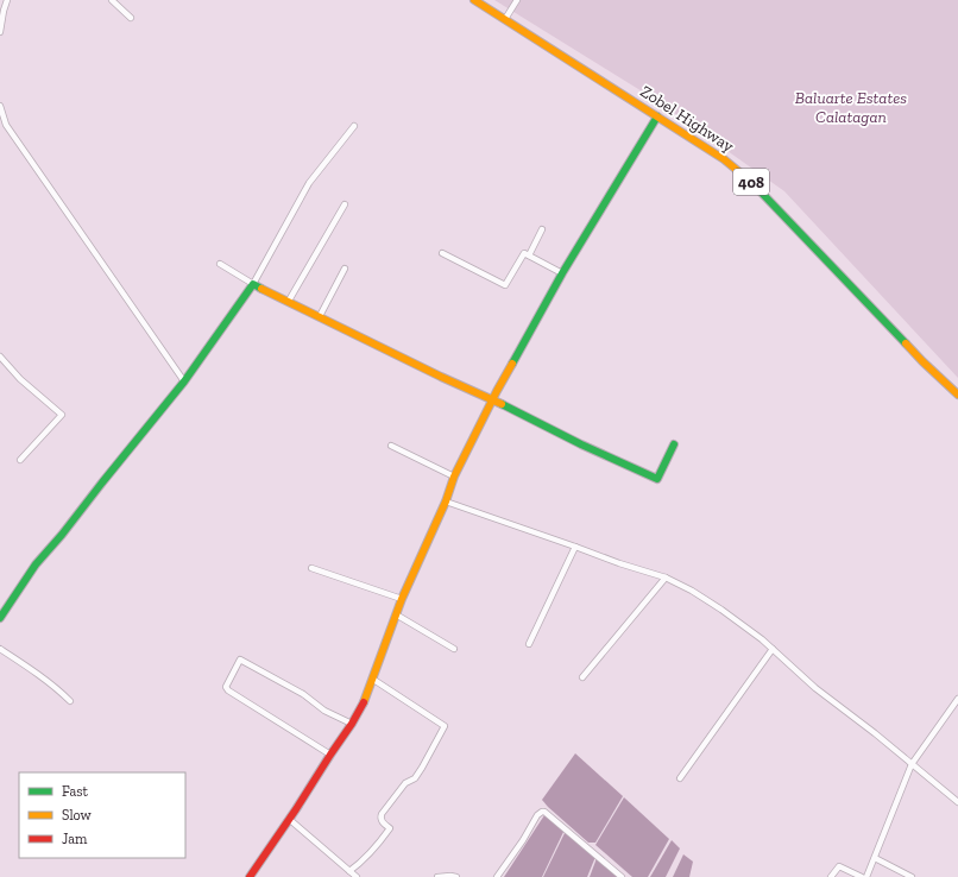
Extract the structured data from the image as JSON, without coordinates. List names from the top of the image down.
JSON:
{
  "streets": {
    "street": ["Zobel Highway", "408"]
  },
  "parks": ["Baluarte Estates Calatagan"],
  "legend": ["Fast", "Slow", "Jam"]
}
